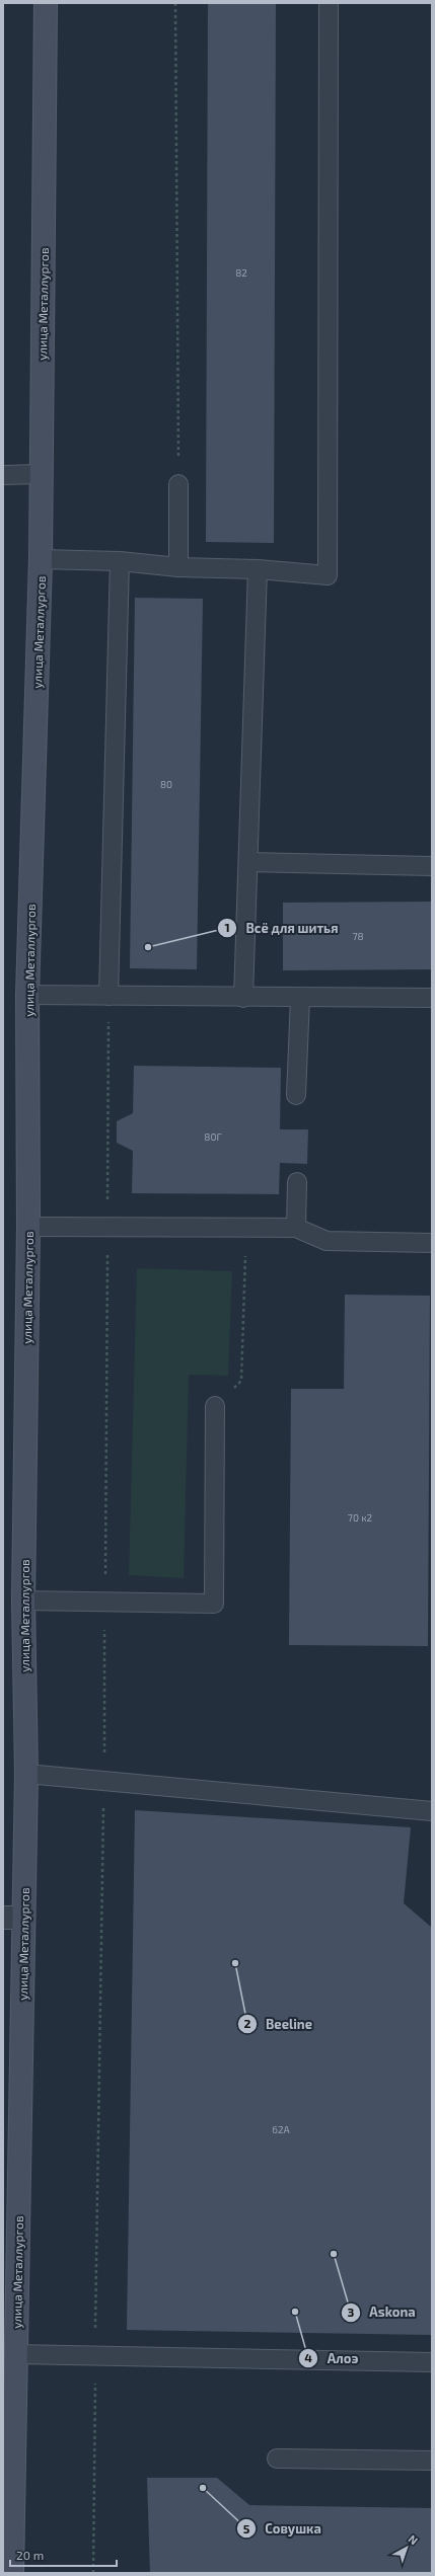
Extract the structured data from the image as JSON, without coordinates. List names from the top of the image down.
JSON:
{
  "streets": {
    "main road": ["улица Металлургов"]
  },
  "places": [
    "Всё для шитья",
    "Beeline",
    "Askona",
    "Алоэ",
    "Совушка"
  ],
  "house_numbers": [
    "82",
    "80",
    "78",
    "80Г",
    "70 к2",
    "62А"
  ],
  "scale_bar": "20 m",
  "north": "top right"
}
